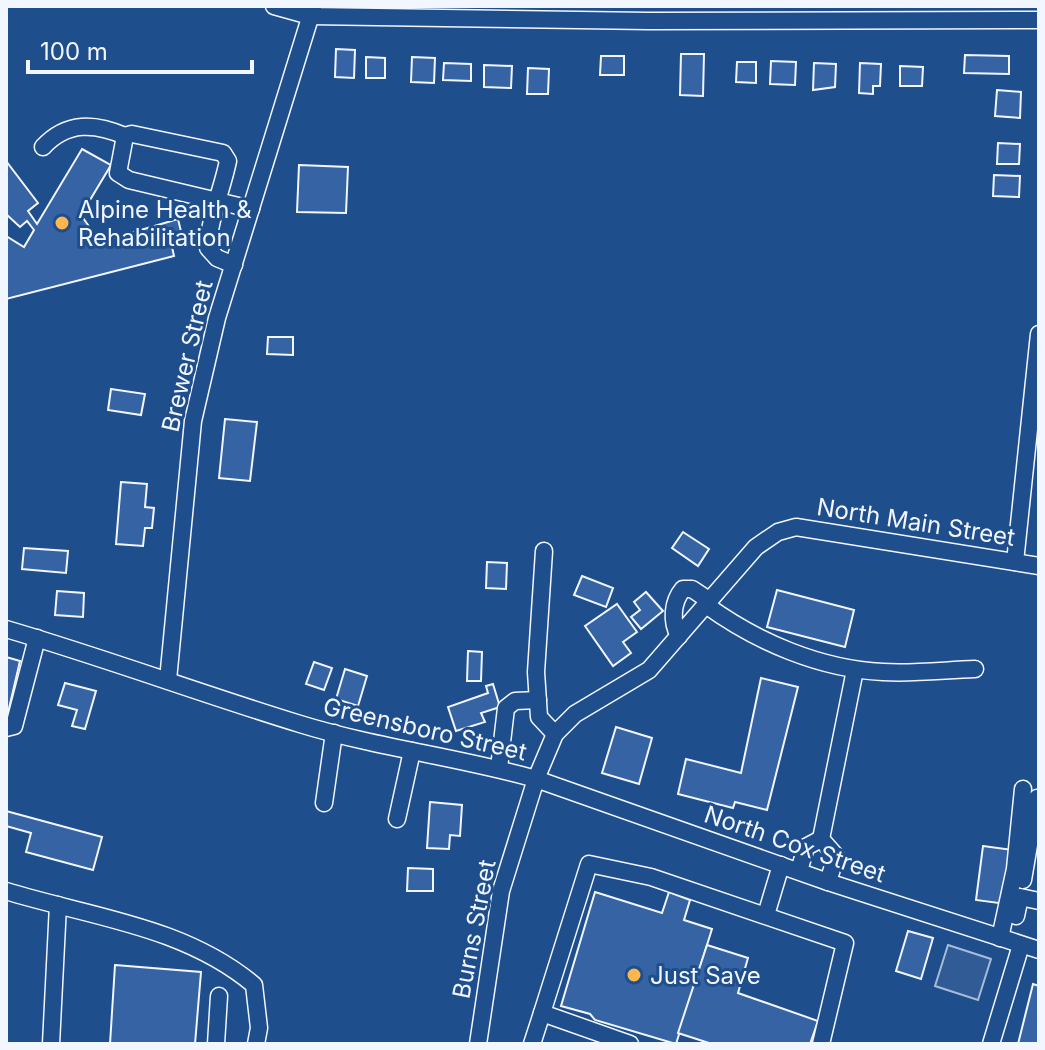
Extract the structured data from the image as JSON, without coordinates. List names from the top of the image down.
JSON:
{
  "streets": {
    "street": [
      "Brewer Street",
      "North Main Street",
      "Greensboro Street",
      "North Cox Street",
      "Burns Street"
    ]
  },
  "crossings": [
    ["Brewer Street", "Greensboro Street"],
    ["North Main Street", "Greensboro Street"],
    ["Greensboro Street", "North Cox Street"],
    ["Greensboro Street", "Burns Street"],
    ["North Cox Street", "Burns Street"]
  ],
  "places": ["Alpine Health & Rehabilitation", "Just Save"],
  "scale_bar": "100 m"
}
